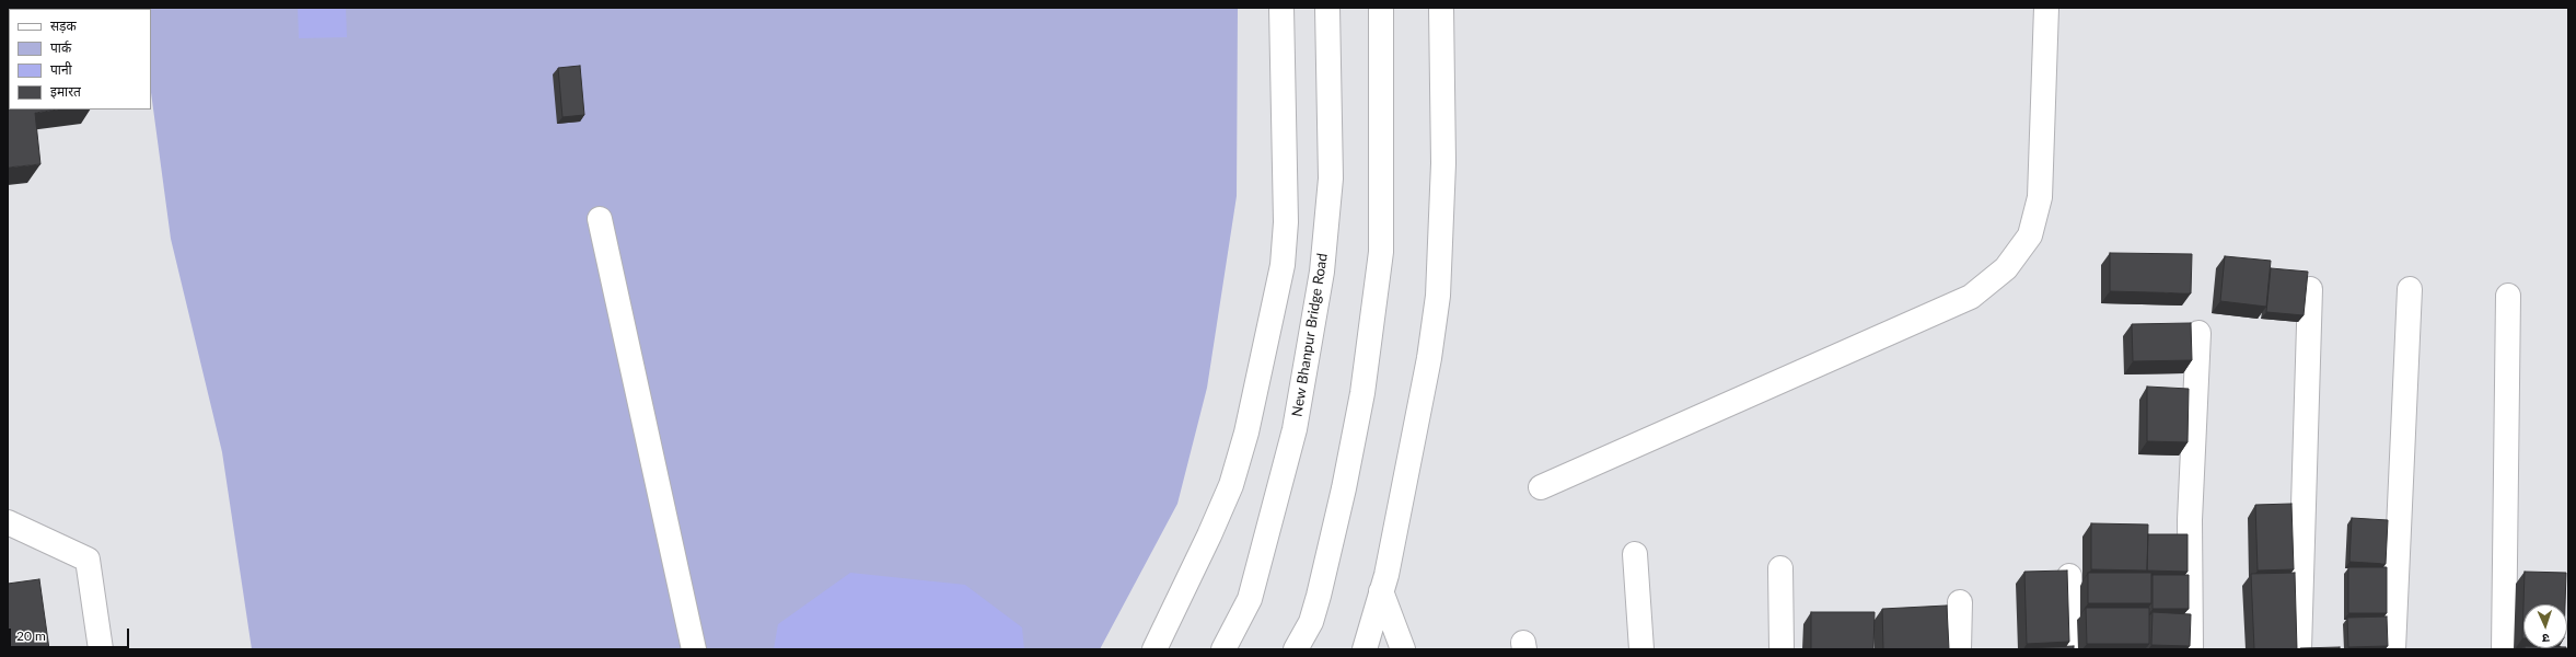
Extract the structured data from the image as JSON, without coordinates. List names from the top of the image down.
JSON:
{
  "streets": {
    "street": ["New Bhanpur Bridge Road"]
  },
  "legend": [
    "सड़क",
    "पार्क",
    "पानी",
    "इमारत"
  ],
  "scale_bar": "20 m",
  "north": "bottom"
}
